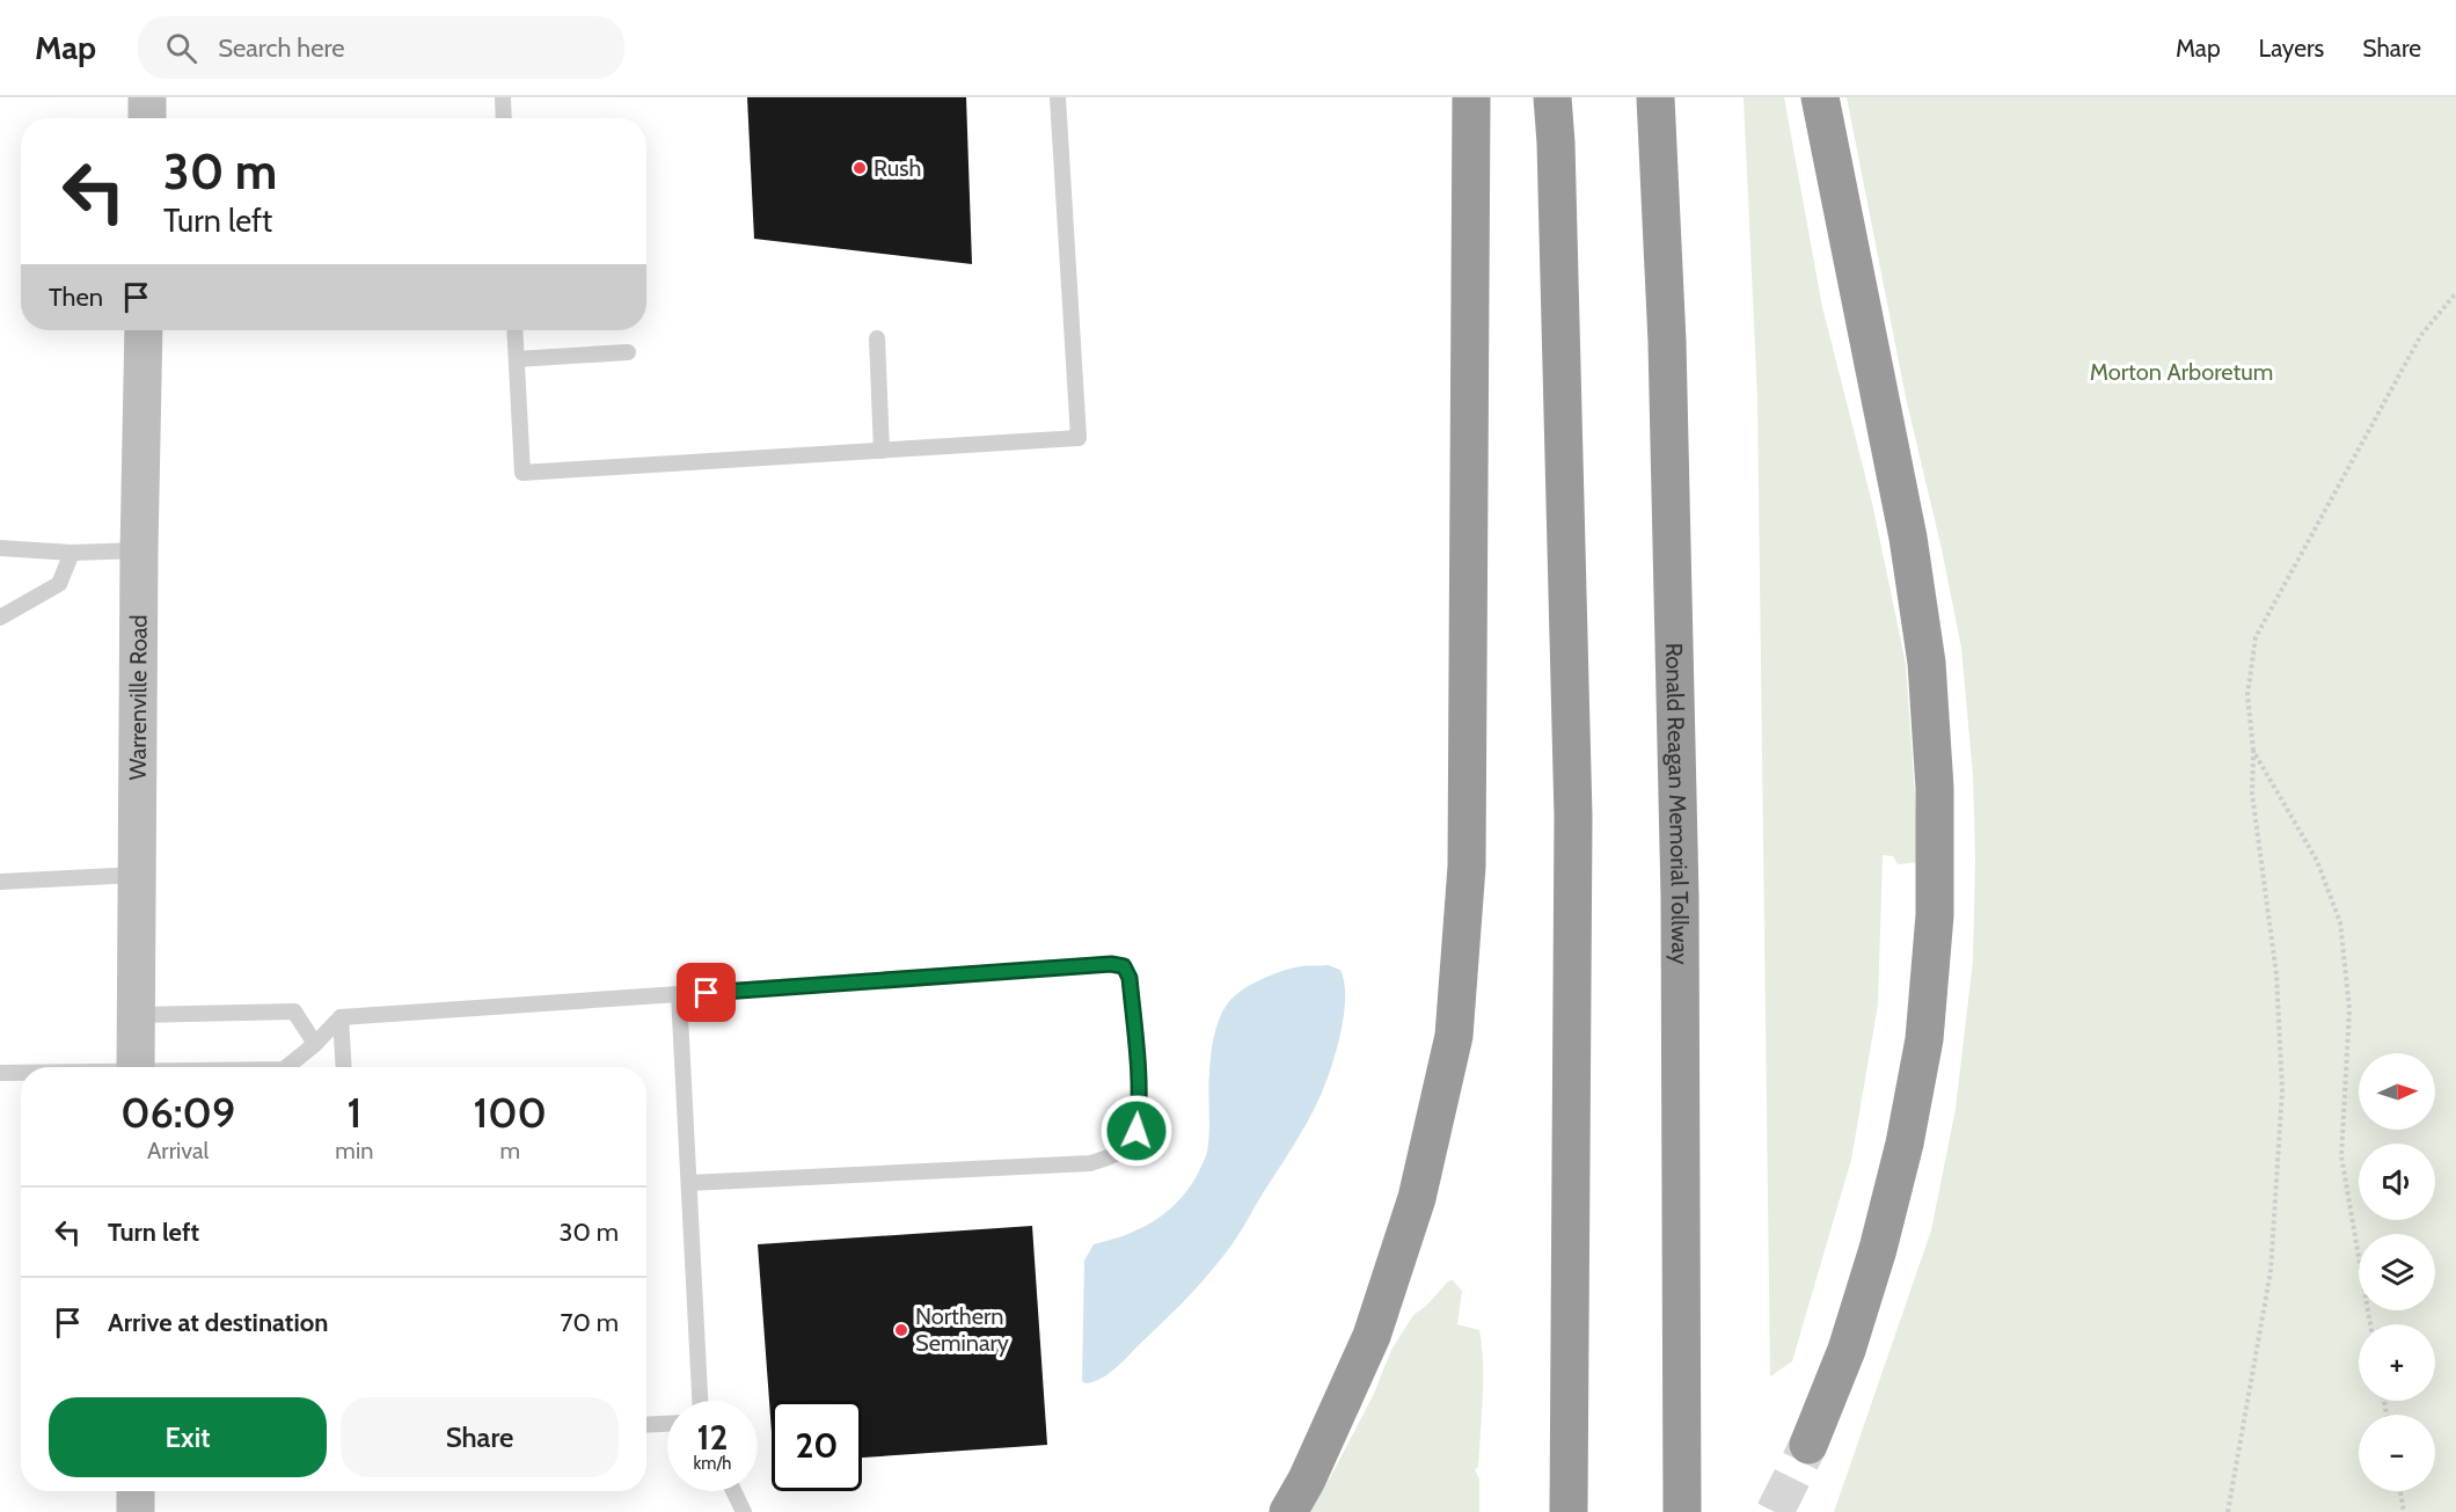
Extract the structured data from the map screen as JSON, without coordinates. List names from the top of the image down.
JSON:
{
  "streets": {
    "highway": ["Ronald Reagan Memorial Tollway"],
    "main road": ["Warrenville Road"]
  },
  "parks": ["Morton Arboretum"],
  "places": ["Rush", "Northern Seminary"],
  "north": "right",
  "page": {
    "header": "Map",
    "search": "Search here",
    "nav": ["Map", "Layers", "Share"],
    "turn": ["30 m", "Turn left"],
    "then": "Then",
    "map_buttons": ["+", "−"],
    "eta": [
      "06:09",
      "Arrival",
      "1",
      "min",
      "100",
      "m"
    ],
    "list": [
      {
        "name": "Turn left",
        "value": "30 m"
      },
      {
        "name": "Arrive at destination",
        "value": "70 m"
      }
    ],
    "buttons": ["Exit", "Share"],
    "speed": "12 km/h",
    "limit": "20"
  }
}
